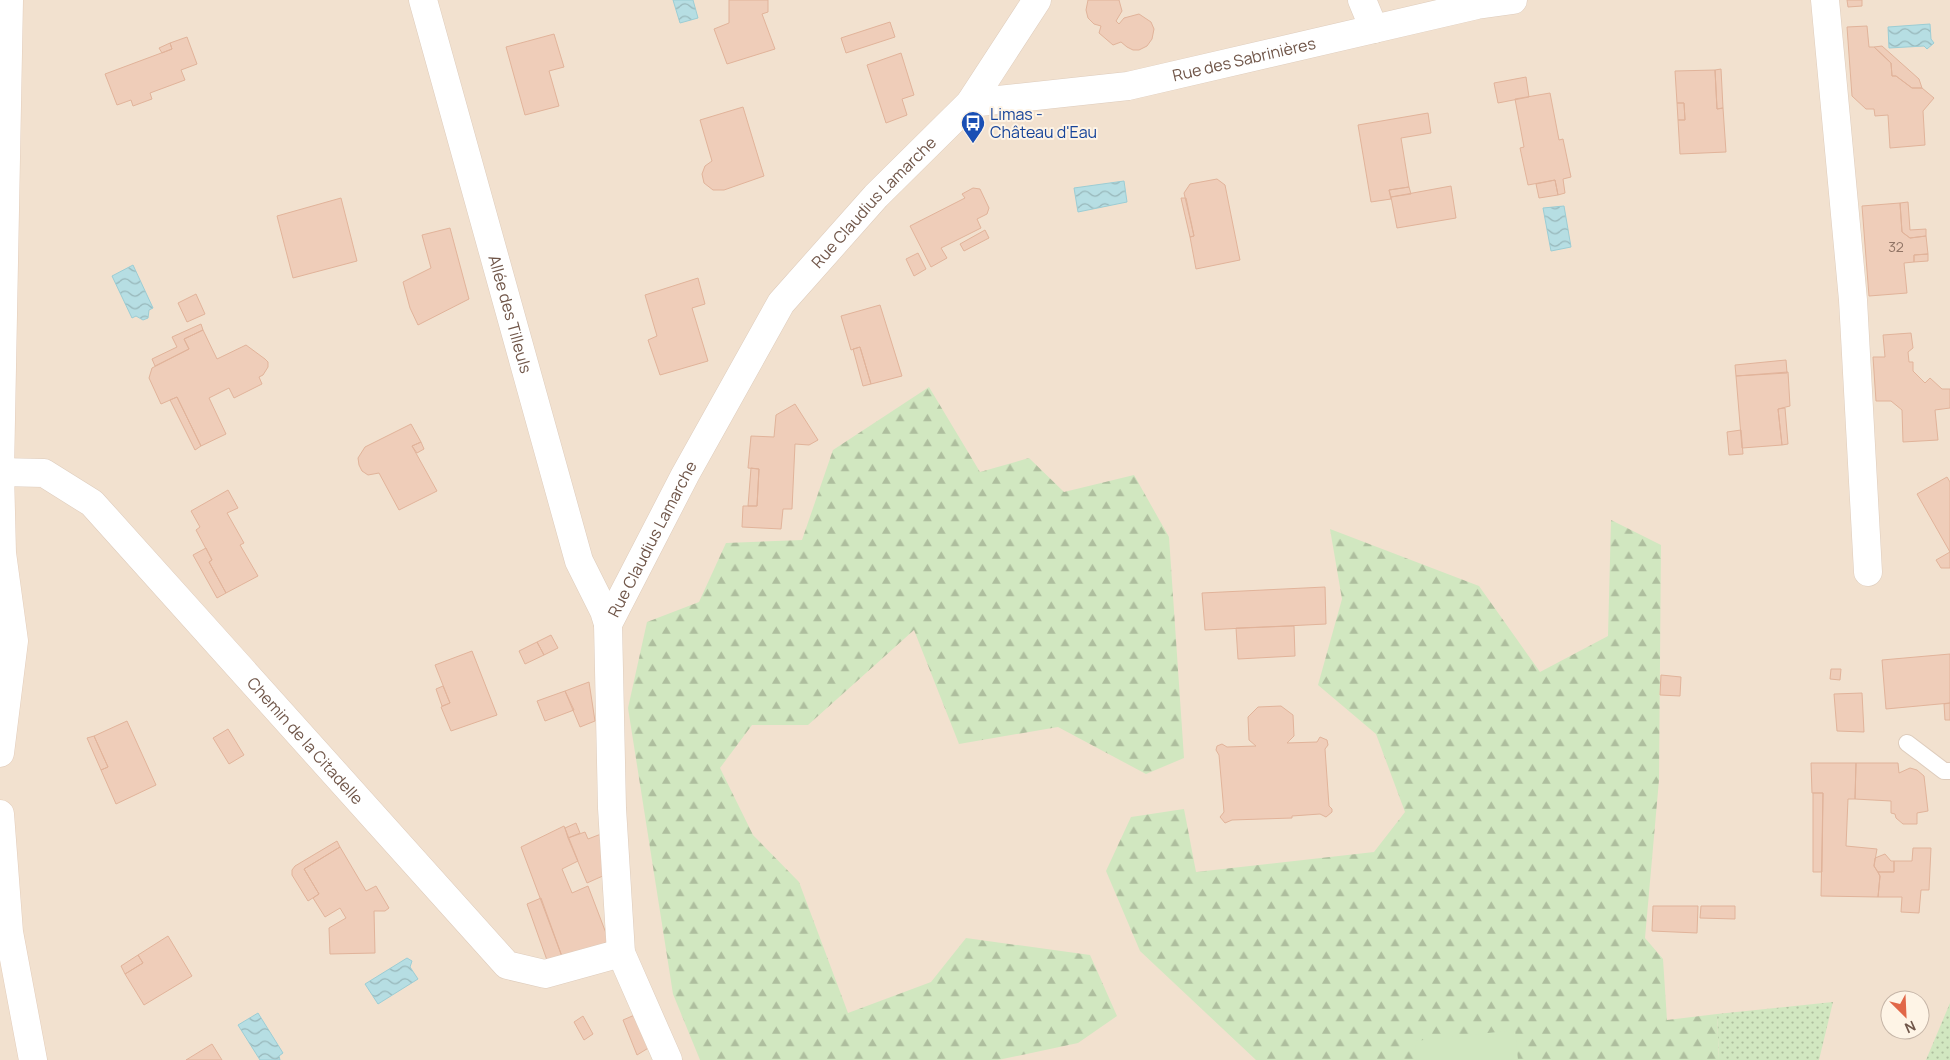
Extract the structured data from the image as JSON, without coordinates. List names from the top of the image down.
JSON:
{
  "streets": {
    "street": [
      "Rue des Sabrinières",
      "Rue Claudius Lamarche",
      "Allée des Tilleuls",
      "Chemin de la Citadelle"
    ]
  },
  "crossings": [
    ["Rue des Sabrinières", "Rue Claudius Lamarche"],
    ["Rue Claudius Lamarche", "Allée des Tilleuls"],
    ["Rue Claudius Lamarche", "Chemin de la Citadelle"]
  ],
  "places": {
    "bus stop": ["Limas - Château d'Eau"]
  },
  "house_numbers": ["32"],
  "north": "bottom right"
}
